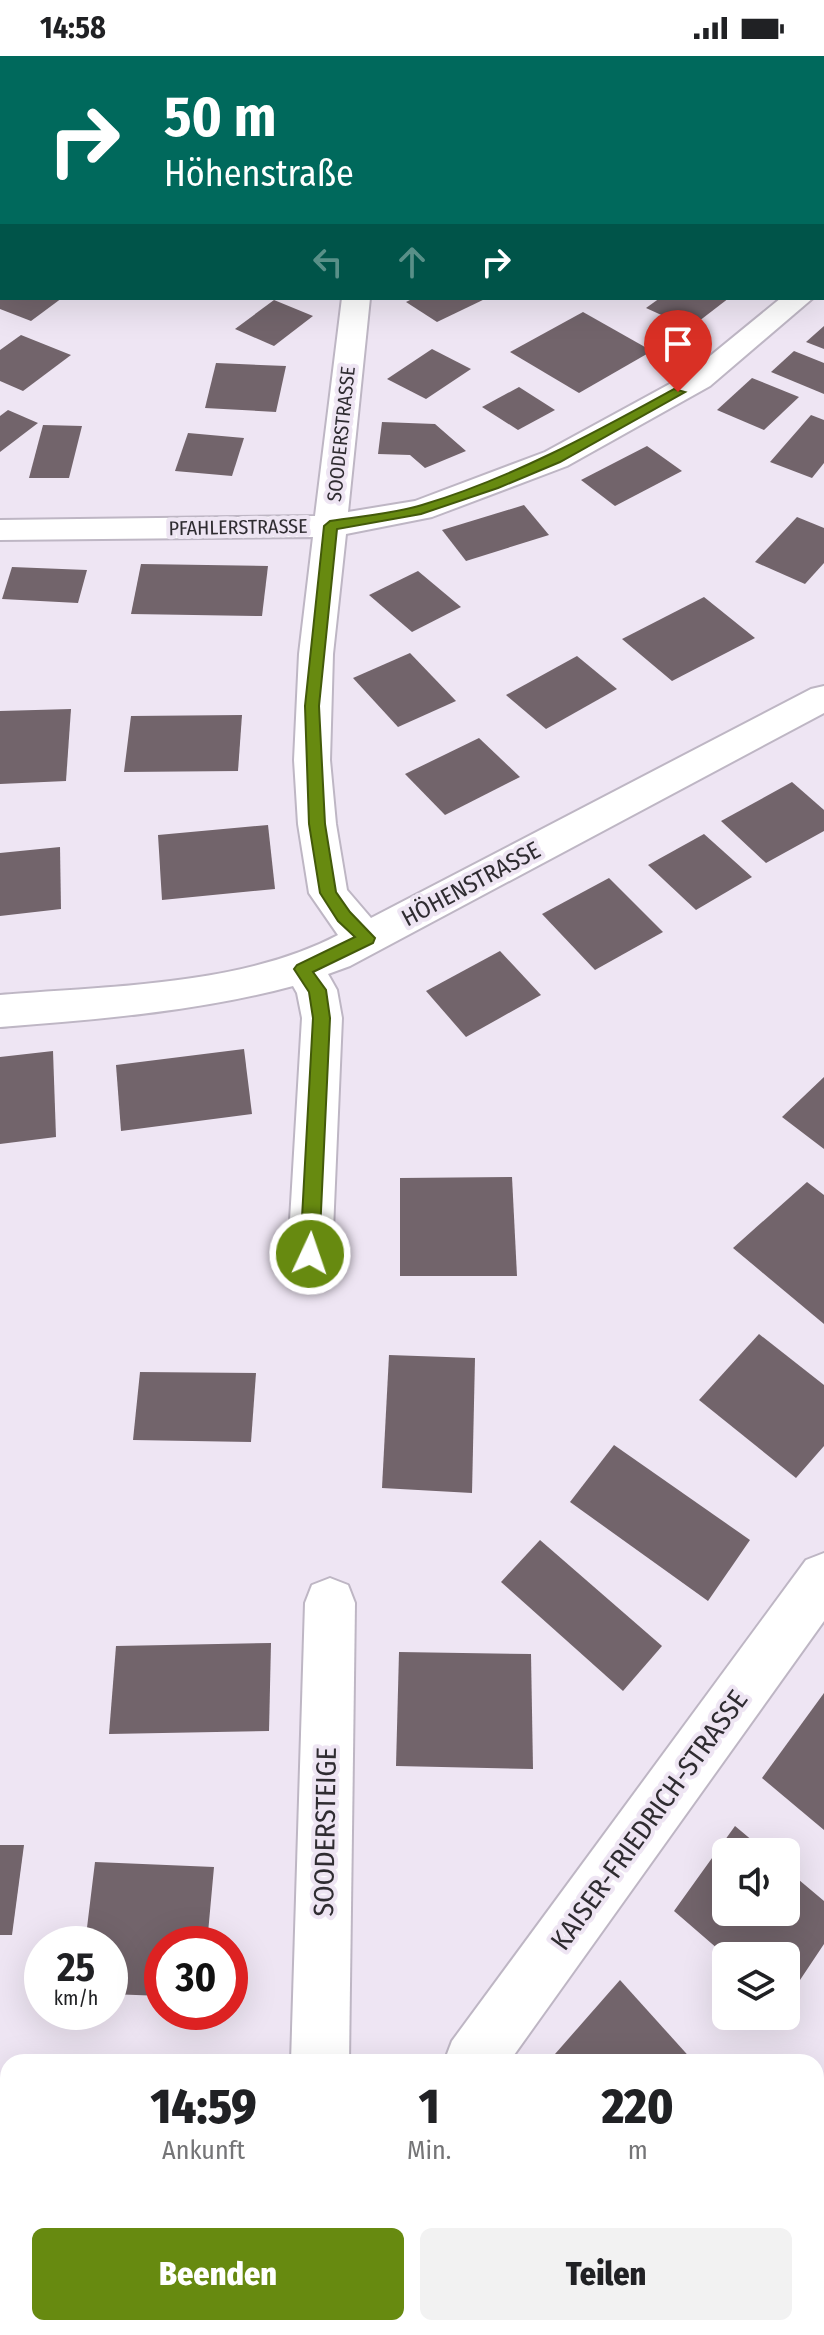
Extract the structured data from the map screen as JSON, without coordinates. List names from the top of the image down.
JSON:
{
  "streets": {
    "street": [
      "SOODERSTRASSE",
      "PFAHLERSTRASSE",
      "HÖHENSTRASSE",
      "KAISER-FRIEDRICH-STRASSE",
      "SOODERSTEIGE"
    ]
  },
  "crossings": [
    ["SOODERSTRASSE", "PFAHLERSTRASSE"],
    ["SOODERSTRASSE", "HÖHENSTRASSE"]
  ],
  "page": {
    "status": "14:58",
    "turn": ["50 m", "Höhenstraße"],
    "speed": "25 km/h",
    "limit": "30",
    "eta": [
      "14:59",
      "Ankunft",
      "1",
      "Min.",
      "220",
      "m"
    ],
    "buttons": ["Beenden", "Teilen"]
  }
}
